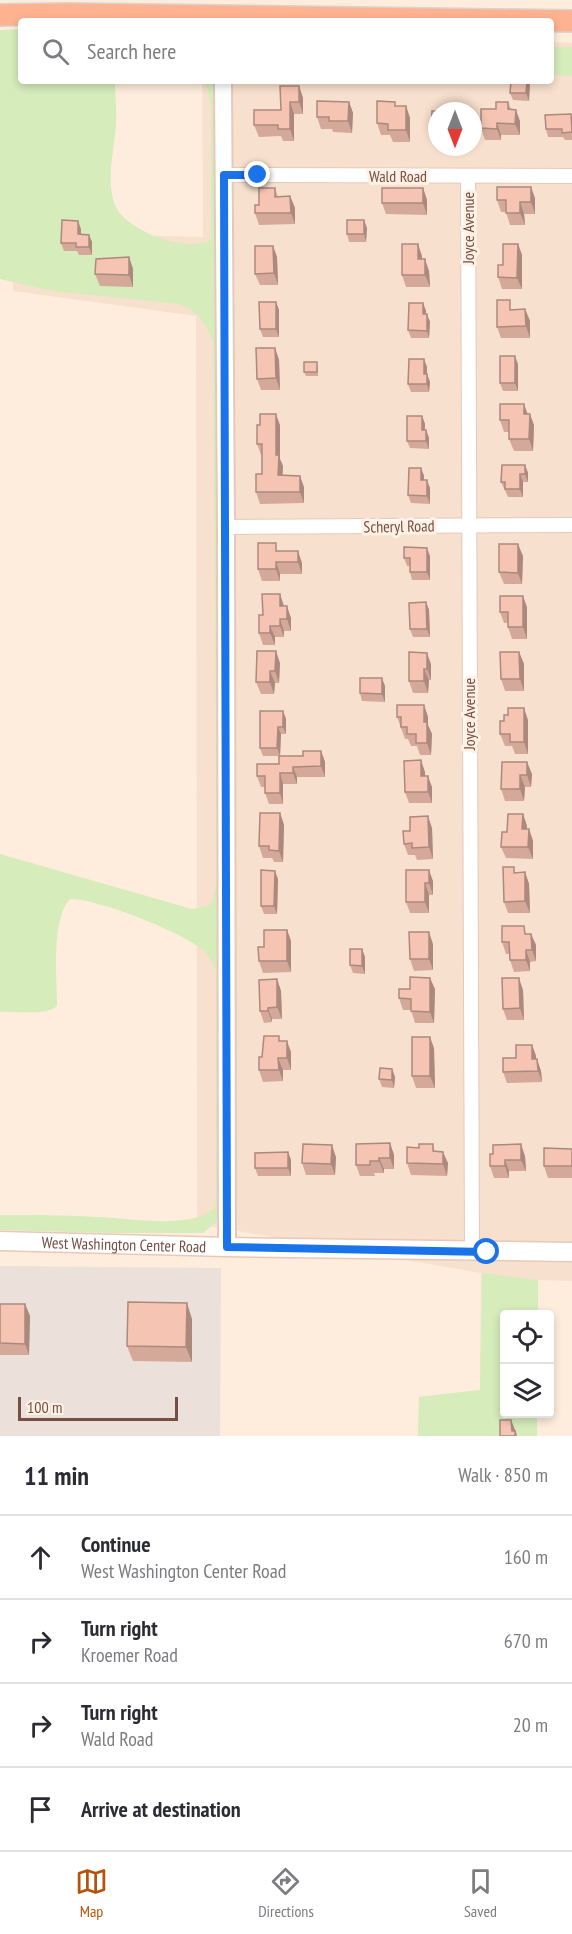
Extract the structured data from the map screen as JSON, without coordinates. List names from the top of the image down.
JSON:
{
  "streets": {
    "main road": ["West Washington Center Road"],
    "street": ["Wald Road", "Joyce Avenue", "Scheryl Road"]
  },
  "crossings": [
    ["Wald Road", "Joyce Avenue"],
    ["Joyce Avenue", "Scheryl Road"],
    ["Joyce Avenue", "West Washington Center Road"]
  ],
  "scale_bar": "100 m",
  "north": "bottom",
  "page": {
    "search": "Search here",
    "scale": "100 m",
    "heading": ["11 min", "Walk · 850 m"],
    "list": [
      ["Continue", "West Washington Center Road", "160 m"],
      ["Turn right", "Kroemer Road", "670 m"],
      ["Turn right", "Wald Road", "20 m"],
      "Arrive at destination"
    ],
    "nav": ["Map", "Directions", "Saved"]
  }
}
